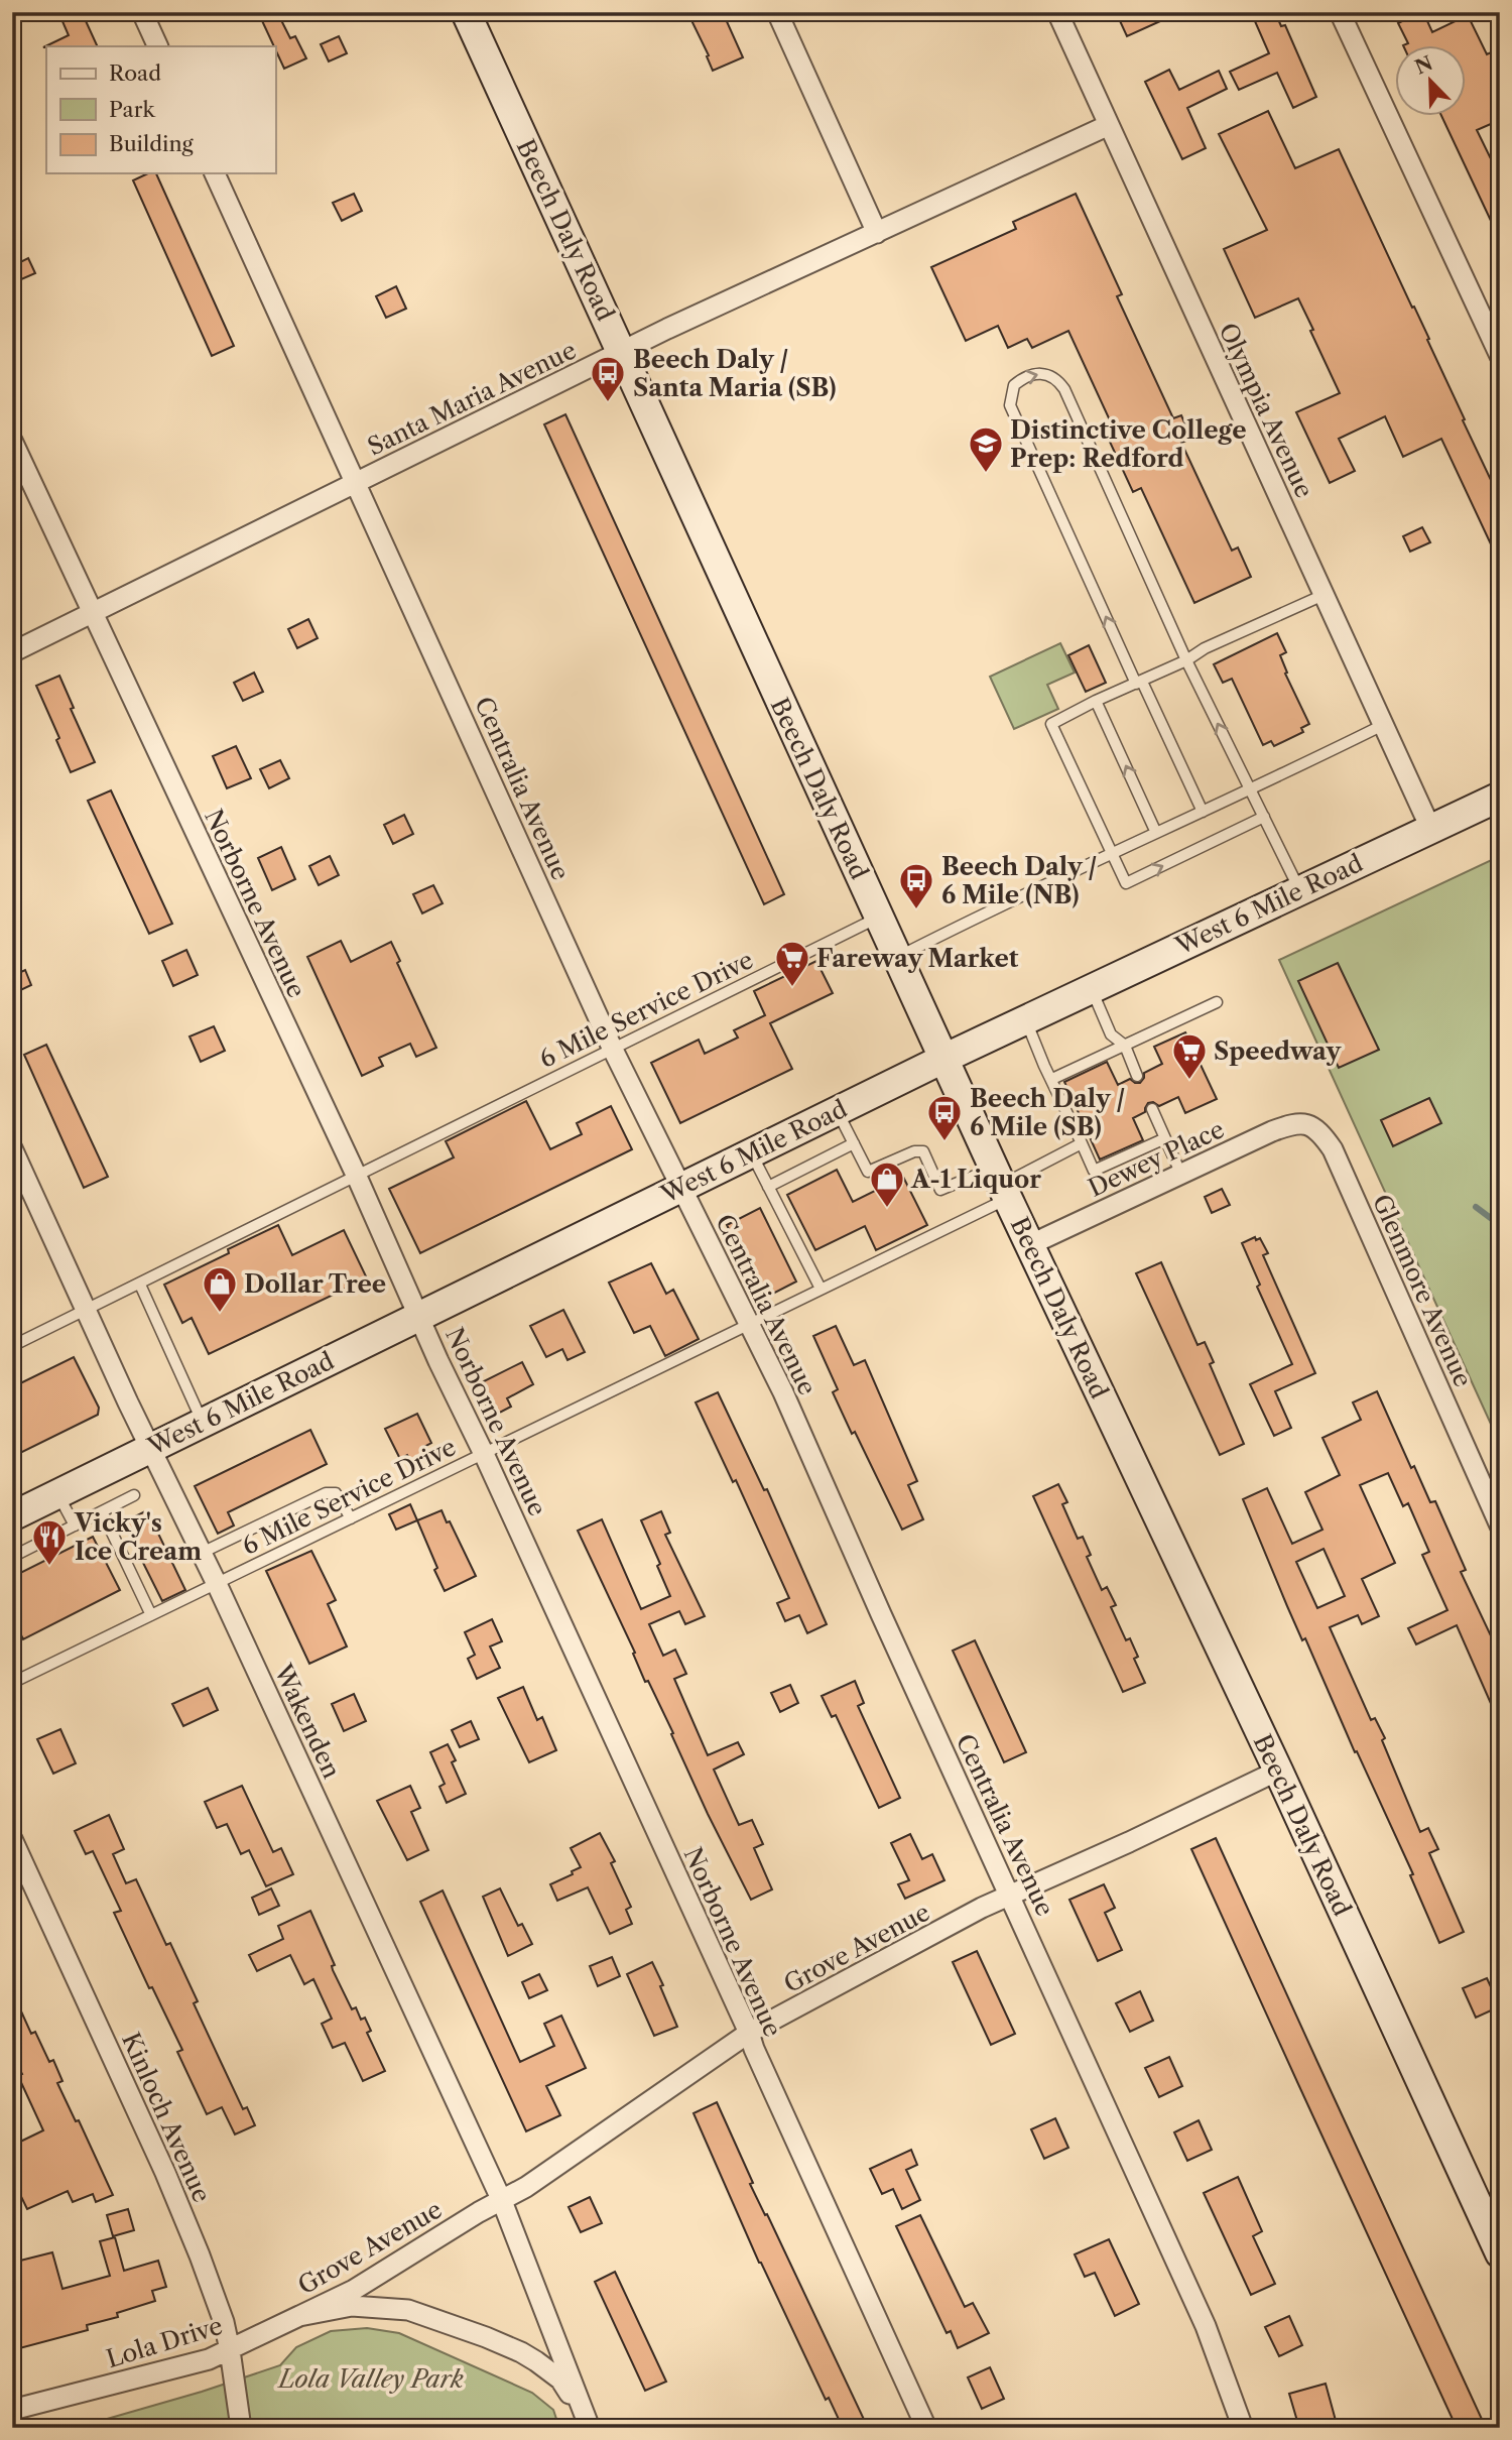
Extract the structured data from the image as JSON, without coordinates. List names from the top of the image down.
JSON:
{
  "streets": {
    "main road": ["Beech Daly Road", "West 6 Mile Road"],
    "street": [
      "Santa Maria Avenue",
      "Olympia Avenue",
      "Centralia Avenue",
      "Norborne Avenue",
      "Dewey Place",
      "Glenmore Avenue",
      "Wakenden",
      "Grove Avenue",
      "Kinloch Avenue",
      "Lola Drive"
    ],
    "lane": ["6 Mile Service Drive"]
  },
  "crossings": [
    ["Beech Daly Road", "Santa Maria Avenue"],
    ["Beech Daly Road", "West 6 Mile Road"],
    ["Beech Daly Road", "6 Mile Service Drive"],
    ["Beech Daly Road", "Dewey Place"],
    ["Beech Daly Road", "Grove Avenue"],
    ["Santa Maria Avenue", "Olympia Avenue"],
    ["Santa Maria Avenue", "Centralia Avenue"],
    ["Santa Maria Avenue", "Norborne Avenue"],
    ["Olympia Avenue", "West 6 Mile Road"],
    ["Centralia Avenue", "West 6 Mile Road"],
    ["Centralia Avenue", "6 Mile Service Drive"],
    ["Centralia Avenue", "Grove Avenue"],
    ["Norborne Avenue", "West 6 Mile Road"],
    ["Norborne Avenue", "6 Mile Service Drive"],
    ["Norborne Avenue", "Grove Avenue"],
    ["West 6 Mile Road", "Wakenden"],
    ["6 Mile Service Drive", "Wakenden"],
    ["Dewey Place", "Glenmore Avenue"],
    ["Wakenden", "Grove Avenue"],
    ["Wakenden", "Lola Drive"],
    ["Grove Avenue", "Lola Drive"],
    ["Kinloch Avenue", "Lola Drive"]
  ],
  "parks": ["Lola Valley Park"],
  "places": {
    "bus stop": ["Beech Daly / Santa Maria (SB)", "Beech Daly / 6 Mile (NB)", "Beech Daly / 6 Mile (SB)"],
    "school or university": ["Distinctive College Prep: Redford"],
    "supermarket": ["Fareway Market", "Speedway"],
    "shop": ["A-1 Liquor", "Dollar Tree"],
    "restaurant": ["Vicky's Ice Cream"]
  },
  "legend": ["Road", "Park", "Building"],
  "north": "top left"
}
